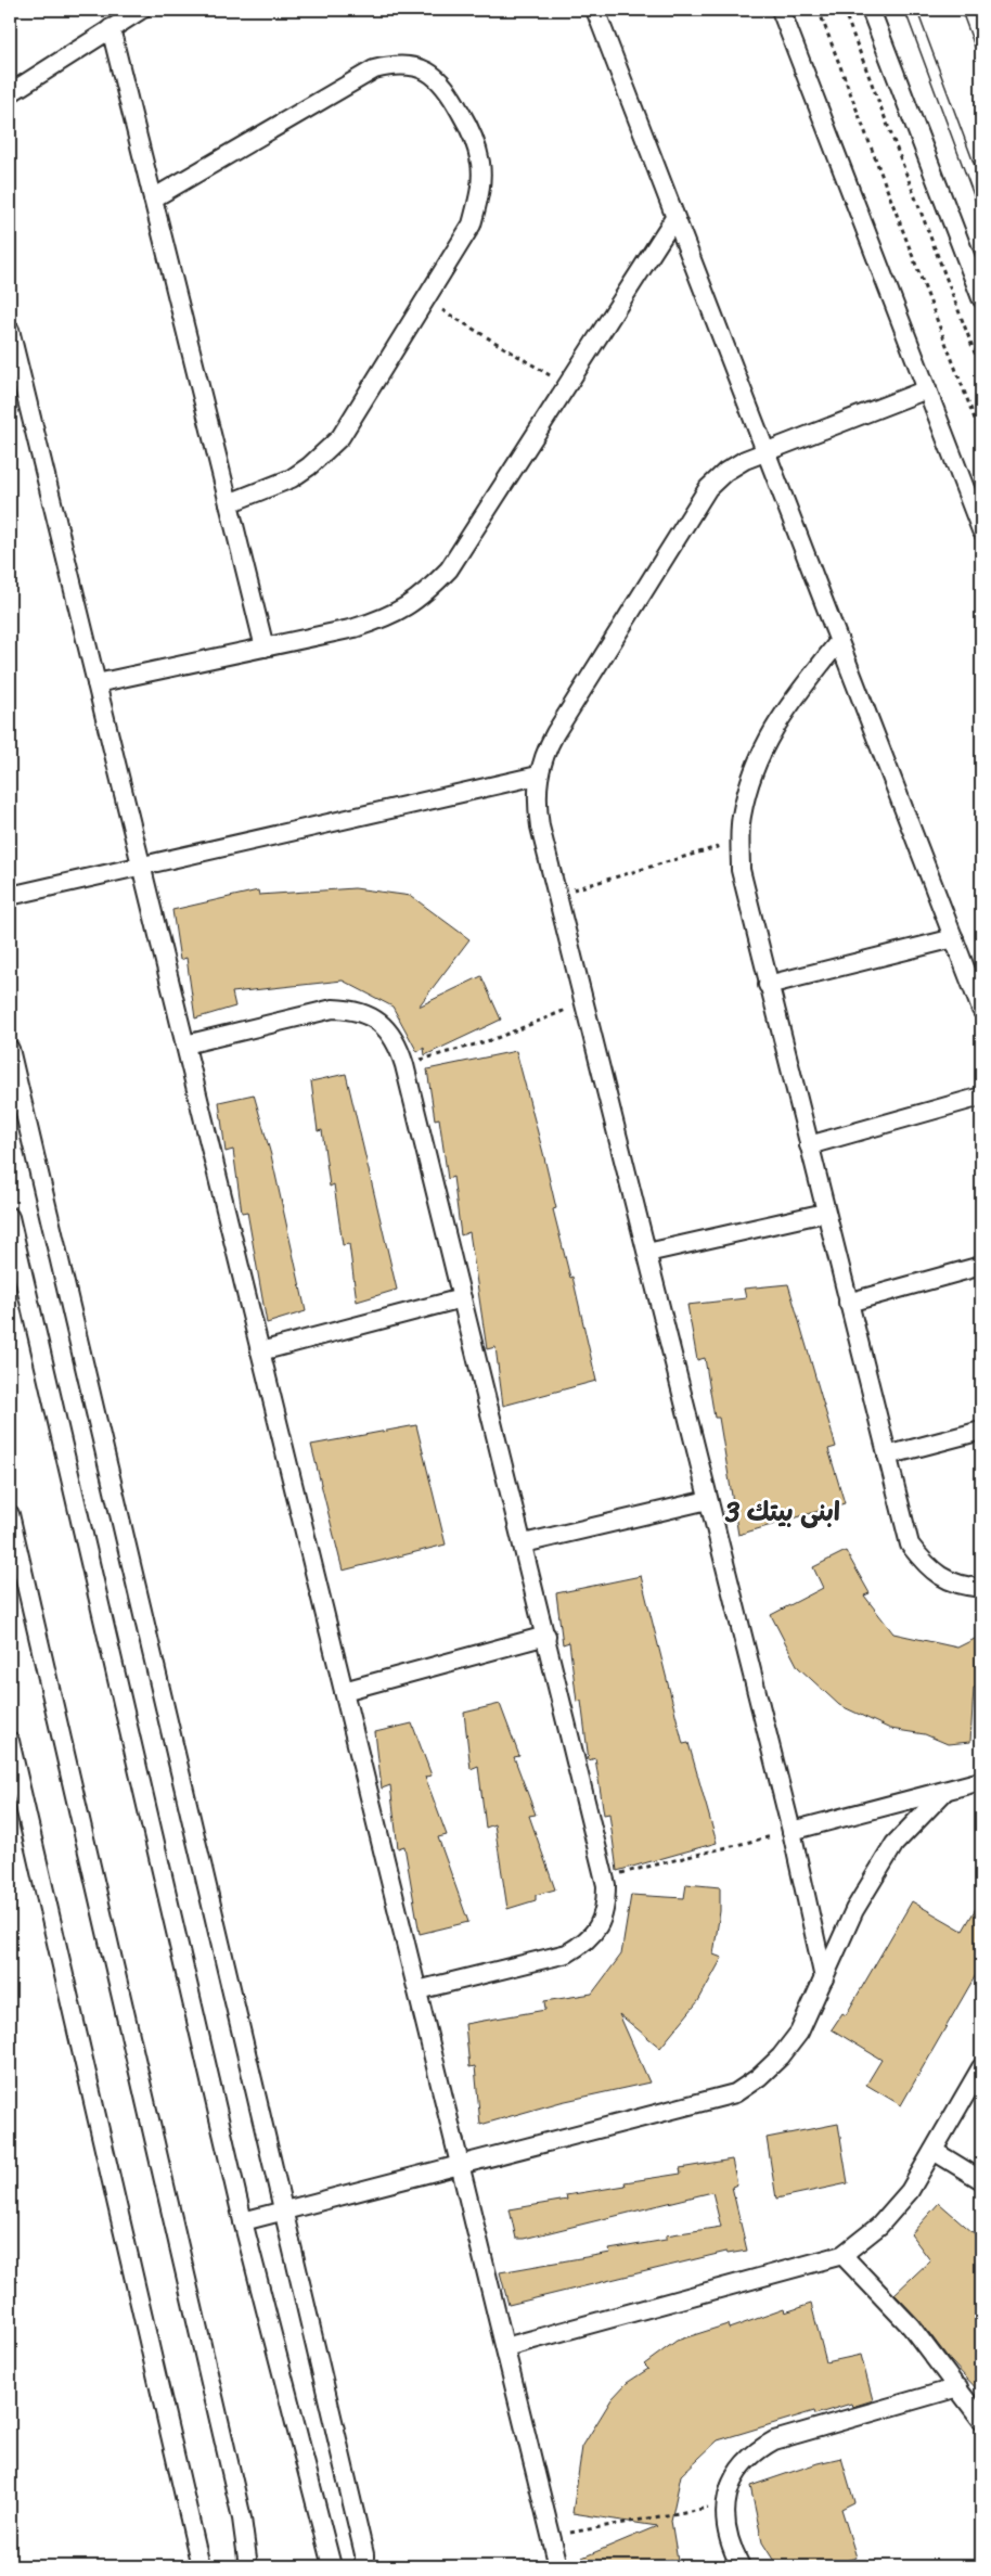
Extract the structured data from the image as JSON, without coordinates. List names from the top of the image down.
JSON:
{
  "districts": ["ابنى بيتك 3"]
}
